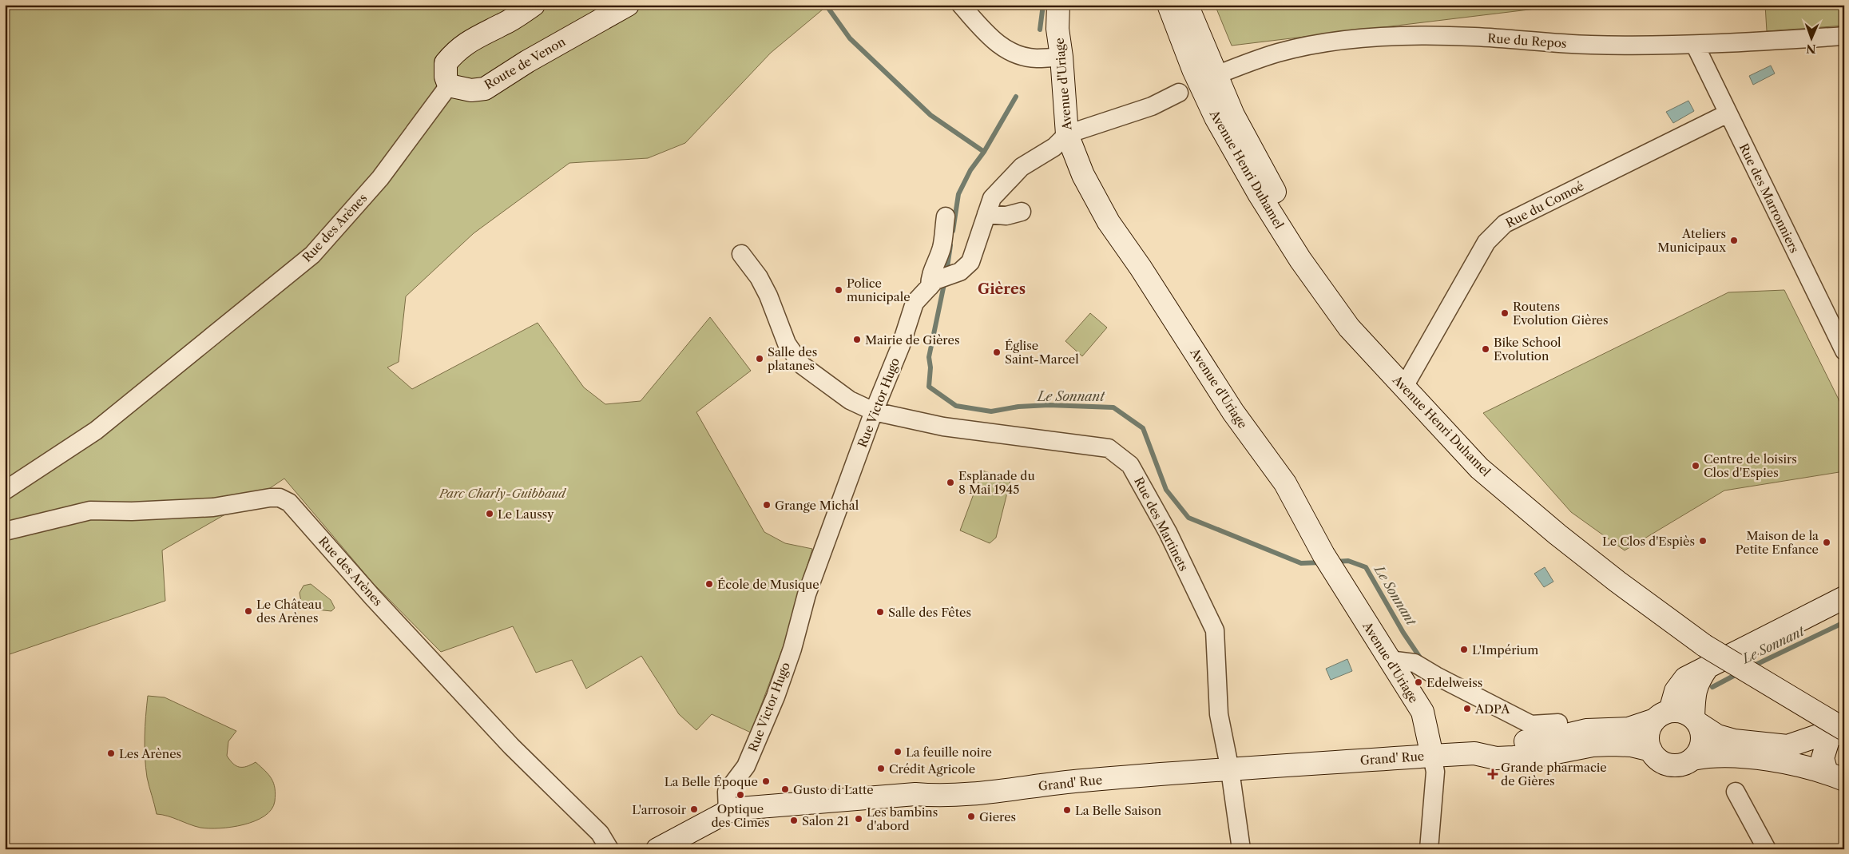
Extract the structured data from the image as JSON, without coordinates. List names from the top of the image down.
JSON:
{
  "streets": {
    "main road": [
      "Route de Venon",
      "Avenue d'Uriage",
      "Avenue Henri Duhamel",
      "Grand' Rue"
    ],
    "street": [
      "Rue du Repos",
      "Rue des Marronniers",
      "Rue du Comoé",
      "Rue des Arènes",
      "Rue Victor Hugo",
      "Rue des Martinets"
    ]
  },
  "crossings": [
    ["Rue du Repos", "Avenue Henri Duhamel"],
    ["Rue du Repos", "Rue des Marronniers"],
    ["Route de Venon", "Rue des Arènes"],
    ["Avenue d'Uriage", "Rue Victor Hugo"],
    ["Avenue d'Uriage", "Grand' Rue"],
    ["Avenue Henri Duhamel", "Rue du Comoé"],
    ["Rue des Marronniers", "Rue du Comoé"],
    ["Rue Victor Hugo", "Rue des Martinets"],
    ["Rue Victor Hugo", "Grand' Rue"],
    ["Rue des Martinets", "Grand' Rue"]
  ],
  "districts": ["Gières"],
  "water": ["Le Sonnant"],
  "parks": ["Parc Charly-Guibbaud"],
  "places": {
    "other": [
      "Ateliers Municipaux",
      "Police municipale",
      "Routens Evolution Gières",
      "Mairie de Gières",
      "Bike School Evolution",
      "Église Saint-Marcel",
      "Salle des platanes",
      "Centre de loisirs Clos d'Espies",
      "Esplanade du 8 Mai 1945",
      "Grange Michal",
      "Le Laussy",
      "Le Clos d'Espiès",
      "Maison de la Petite Enfance",
      "École de Musique",
      "Le Château des Arènes",
      "Salle des Fêtes",
      "L'Impérium",
      "Edelweiss",
      "ADPA",
      "La feuille noire",
      "Les Arènes",
      "Crédit Agricole",
      "La Belle Époque",
      "Gusto di Latte",
      "Optique des Cimes",
      "L'arrosoir",
      "La Belle Saison",
      "Gieres",
      "Les bambins d'abord",
      "Salon 21"
    ],
    "health": ["Grande pharmacie de Gières"]
  },
  "north": "bottom"
}
